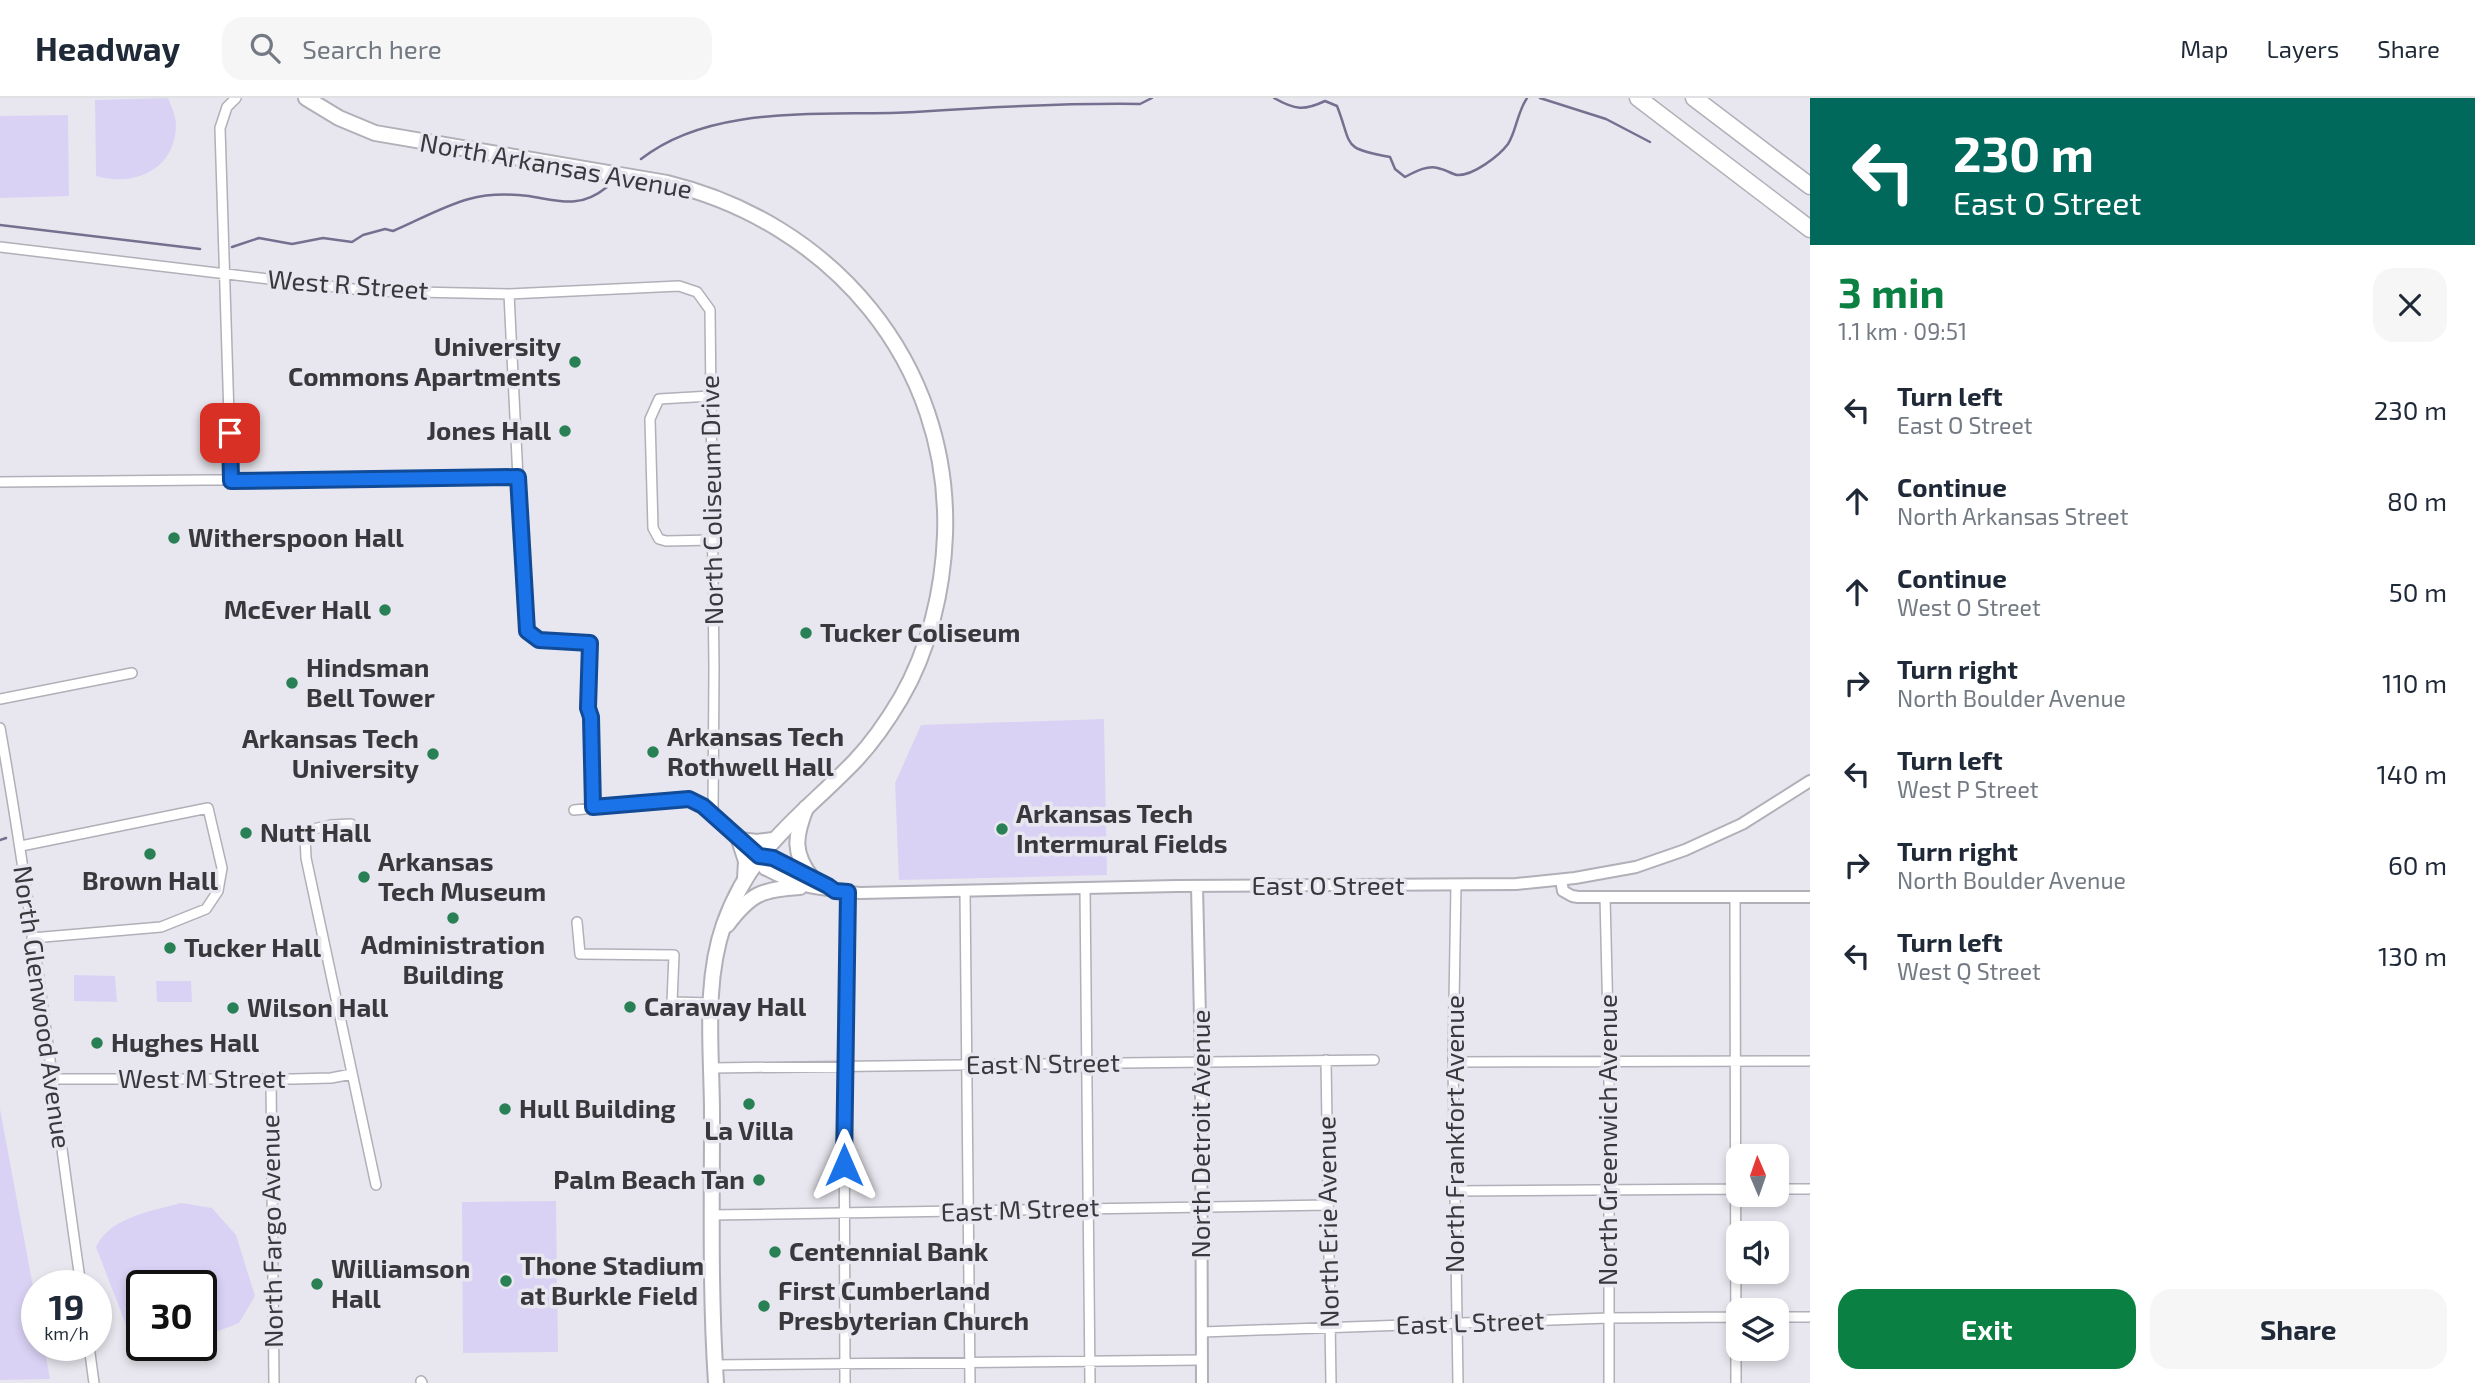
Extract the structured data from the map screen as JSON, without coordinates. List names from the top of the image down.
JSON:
{
  "streets": {
    "main road": ["North Arkansas Avenue"],
    "street": [
      "West R Street",
      "North Coliseum Drive",
      "East O Street",
      "North Glenwood Avenue",
      "East N Street",
      "West M Street",
      "North Detroit Avenue",
      "North Frankfort Avenue",
      "North Greenwich Avenue",
      "East M Street",
      "North Erie Avenue",
      "North Fargo Avenue",
      "East L Street"
    ]
  },
  "crossings": [
    ["North Arkansas Avenue", "East O Street"],
    ["North Arkansas Avenue", "East N Street"],
    ["North Arkansas Avenue", "East M Street"],
    ["West R Street", "North Coliseum Drive"],
    ["East O Street", "North Detroit Avenue"],
    ["East O Street", "North Frankfort Avenue"],
    ["North Glenwood Avenue", "West M Street"],
    ["East N Street", "North Detroit Avenue"],
    ["East N Street", "North Erie Avenue"],
    ["West M Street", "North Fargo Avenue"],
    ["North Detroit Avenue", "East M Street"],
    ["North Detroit Avenue", "East L Street"],
    ["North Frankfort Avenue", "East L Street"],
    ["North Greenwich Avenue", "East L Street"],
    ["East M Street", "North Erie Avenue"],
    ["North Erie Avenue", "East L Street"]
  ],
  "places": [
    "University Commons Apartments",
    "Jones Hall",
    "Witherspoon Hall",
    "McEver Hall",
    "Tucker Coliseum",
    "Hindsman Bell Tower",
    "Arkansas Tech Rothwell Hall",
    "Arkansas Tech University",
    "Arkansas Tech Intermural Fields",
    "Nutt Hall",
    "Brown Hall",
    "Arkansas Tech Museum",
    "Administration Building",
    "Tucker Hall",
    "Caraway Hall",
    "Wilson Hall",
    "Hughes Hall",
    "La Villa",
    "Hull Building",
    "Palm Beach Tan",
    "Centennial Bank",
    "Thone Stadium at Burkle Field",
    "Williamson Hall",
    "First Cumberland Presbyterian Church"
  ],
  "north": "top",
  "page": {
    "header": "Headway",
    "search": "Search here",
    "nav": ["Map", "Layers", "Share"],
    "turn": ["230 m", "East O Street"],
    "heading": ["3 min", "1.1 km · 09:51"],
    "list": [
      {
        "name": "Turn left",
        "note": "East O Street",
        "value": "230 m"
      },
      {
        "name": "Continue",
        "note": "North Arkansas Street",
        "value": "80 m"
      },
      {
        "name": "Continue",
        "note": "West O Street",
        "value": "50 m"
      },
      {
        "name": "Turn right",
        "note": "North Boulder Avenue",
        "value": "110 m"
      },
      {
        "name": "Turn left",
        "note": "West P Street",
        "value": "140 m"
      },
      {
        "name": "Turn right",
        "note": "North Boulder Avenue",
        "value": "60 m"
      },
      {
        "name": "Turn left",
        "note": "West Q Street",
        "value": "130 m"
      }
    ],
    "speed": "19 km/h",
    "limit": "30",
    "buttons": ["Exit", "Share"]
  }
}
